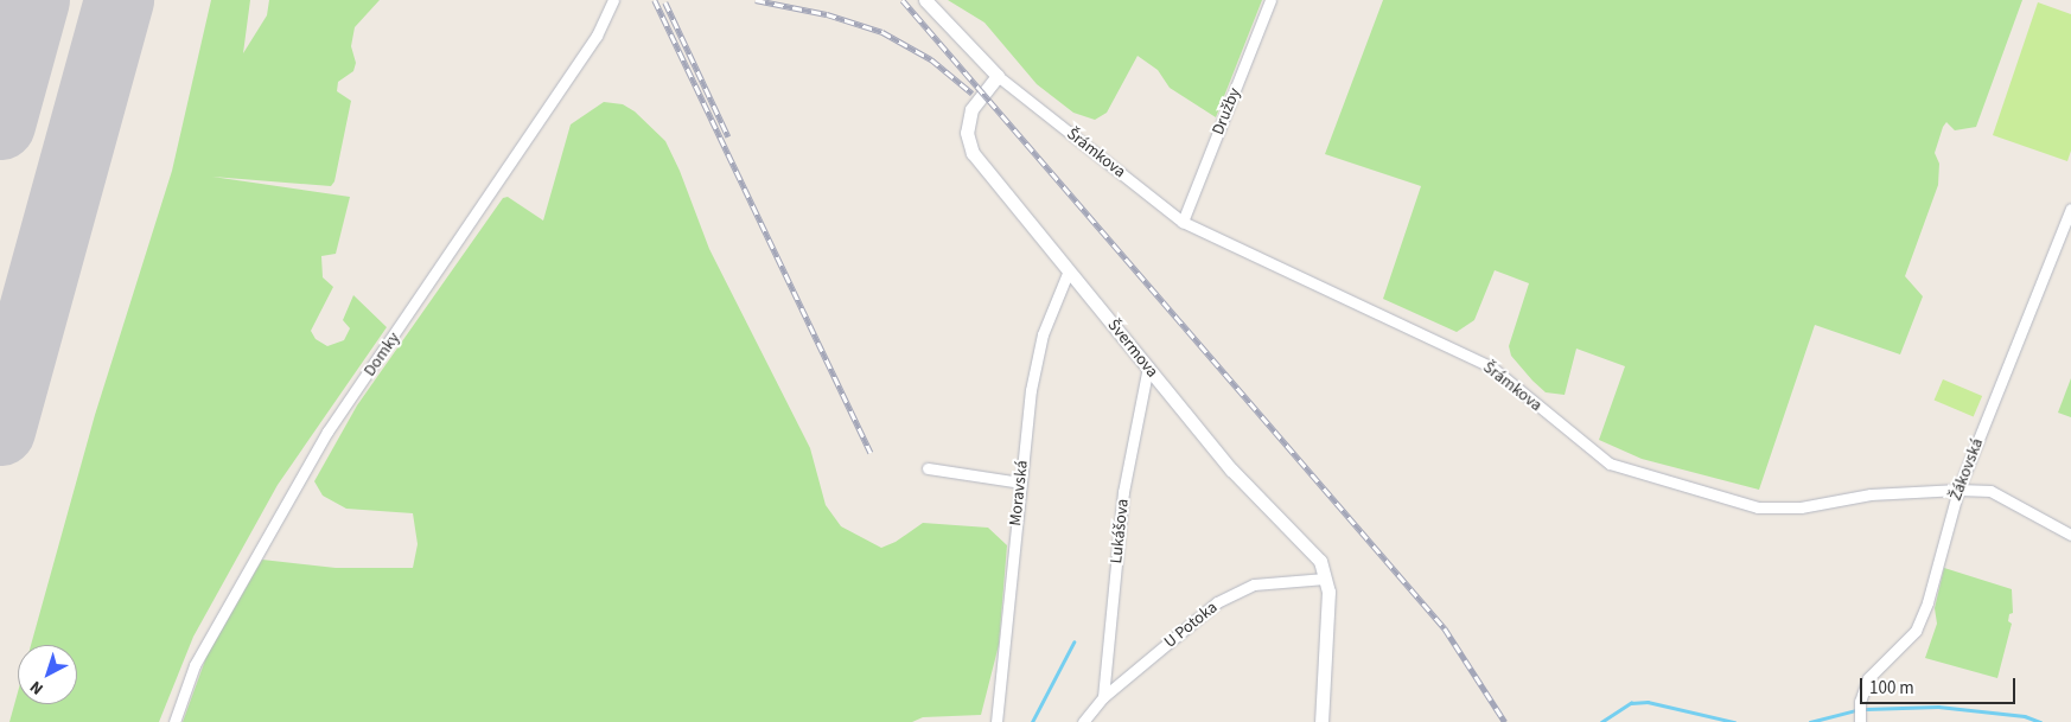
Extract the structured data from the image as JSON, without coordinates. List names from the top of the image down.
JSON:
{
  "streets": {
    "street": [
      "Družby",
      "Šrámkova",
      "Švermova",
      "Domky",
      "Žákovská",
      "Moravská",
      "Lukášova",
      "U Potoka"
    ]
  },
  "crossings": [
    ["Družby", "Šrámkova"],
    ["Šrámkova", "Švermova"],
    ["Šrámkova", "Žákovská"],
    ["Švermova", "Moravská"],
    ["Švermova", "Lukášova"],
    ["Švermova", "U Potoka"],
    ["Lukášova", "U Potoka"]
  ],
  "scale_bar": "100 m",
  "north": "bottom left"
}
